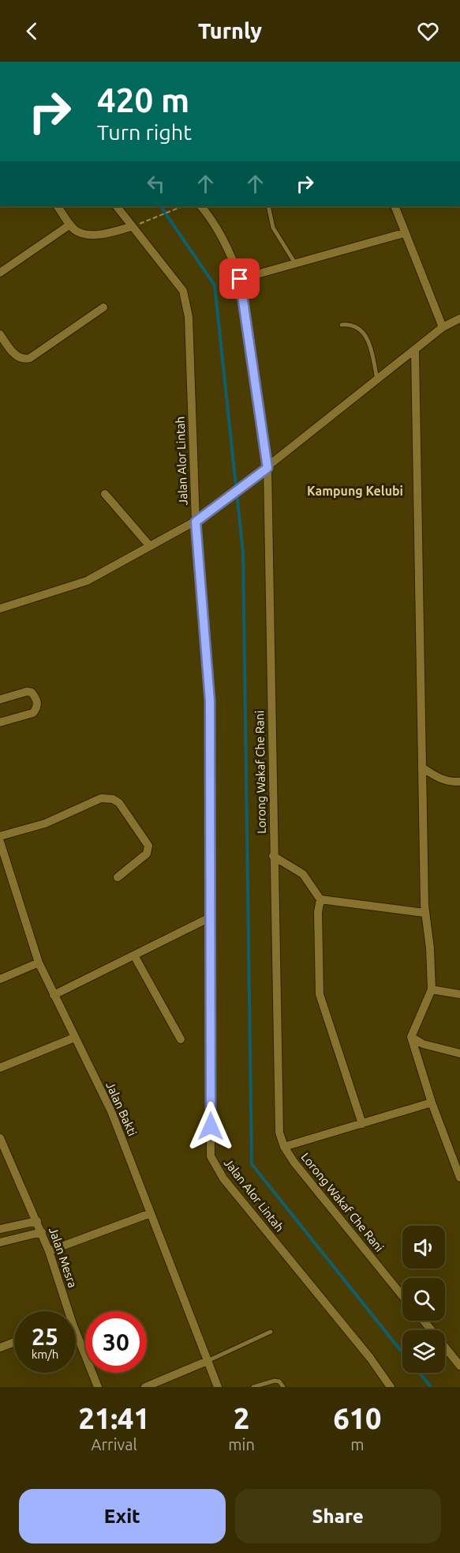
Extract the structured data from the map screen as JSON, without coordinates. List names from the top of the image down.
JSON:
{
  "streets": {
    "street": [
      "Jalan Alor Lintah",
      "Lorong Wakaf Che Rani",
      "Jalan Bakti",
      "Jalan Mesra"
    ]
  },
  "districts": ["Kampung Kelubi"],
  "page": {
    "header": "Turnly",
    "turn": ["420 m", "Turn right"],
    "speed": "25 km/h",
    "limit": "30",
    "eta": [
      "21:41",
      "Arrival",
      "2",
      "min",
      "610",
      "m"
    ],
    "buttons": ["Exit", "Share"]
  }
}
